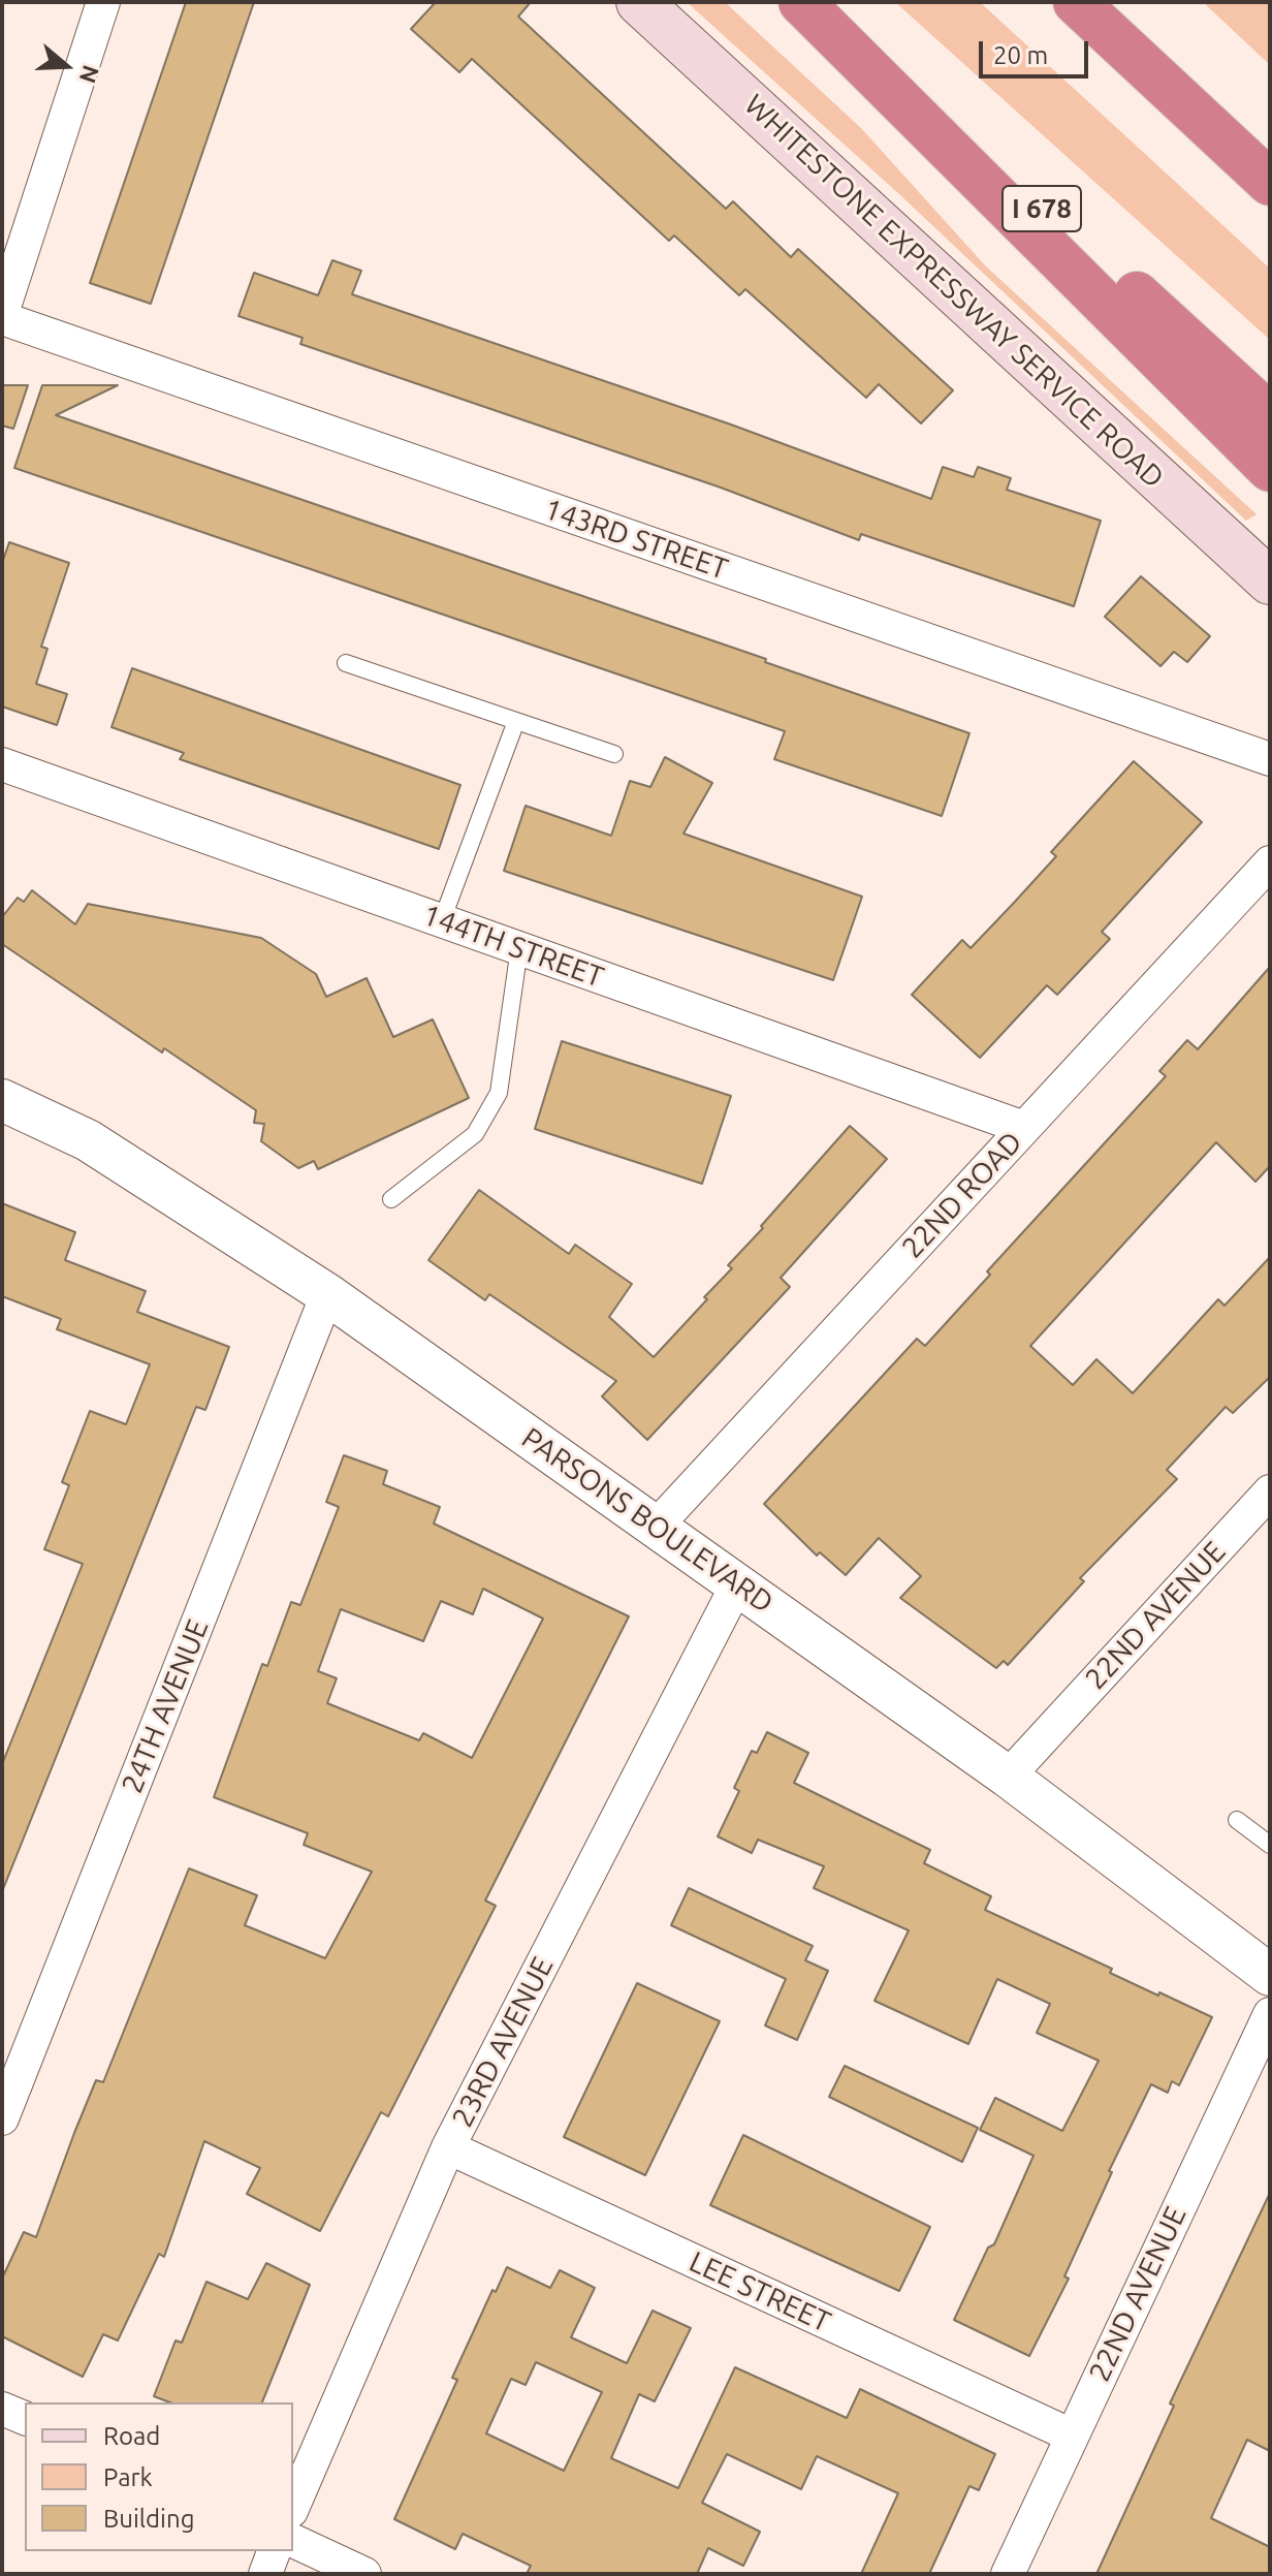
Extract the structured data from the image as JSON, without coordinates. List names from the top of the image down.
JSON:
{
  "streets": {
    "highway": ["I 678"],
    "main road": ["WHITESTONE EXPRESSWAY SERVICE ROAD"],
    "street": [
      "143RD STREET",
      "144TH STREET",
      "22ND ROAD",
      "PARSONS BOULEVARD",
      "22ND AVENUE",
      "24TH AVENUE",
      "23RD AVENUE",
      "LEE STREET"
    ]
  },
  "crossings": [
    ["144TH STREET", "22ND ROAD"],
    ["22ND ROAD", "PARSONS BOULEVARD"],
    ["PARSONS BOULEVARD", "22ND AVENUE"],
    ["PARSONS BOULEVARD", "24TH AVENUE"],
    ["PARSONS BOULEVARD", "23RD AVENUE"],
    ["22ND AVENUE", "LEE STREET"],
    ["23RD AVENUE", "LEE STREET"]
  ],
  "legend": ["Road", "Park", "Building"],
  "scale_bar": "20 m",
  "north": "right"
}
